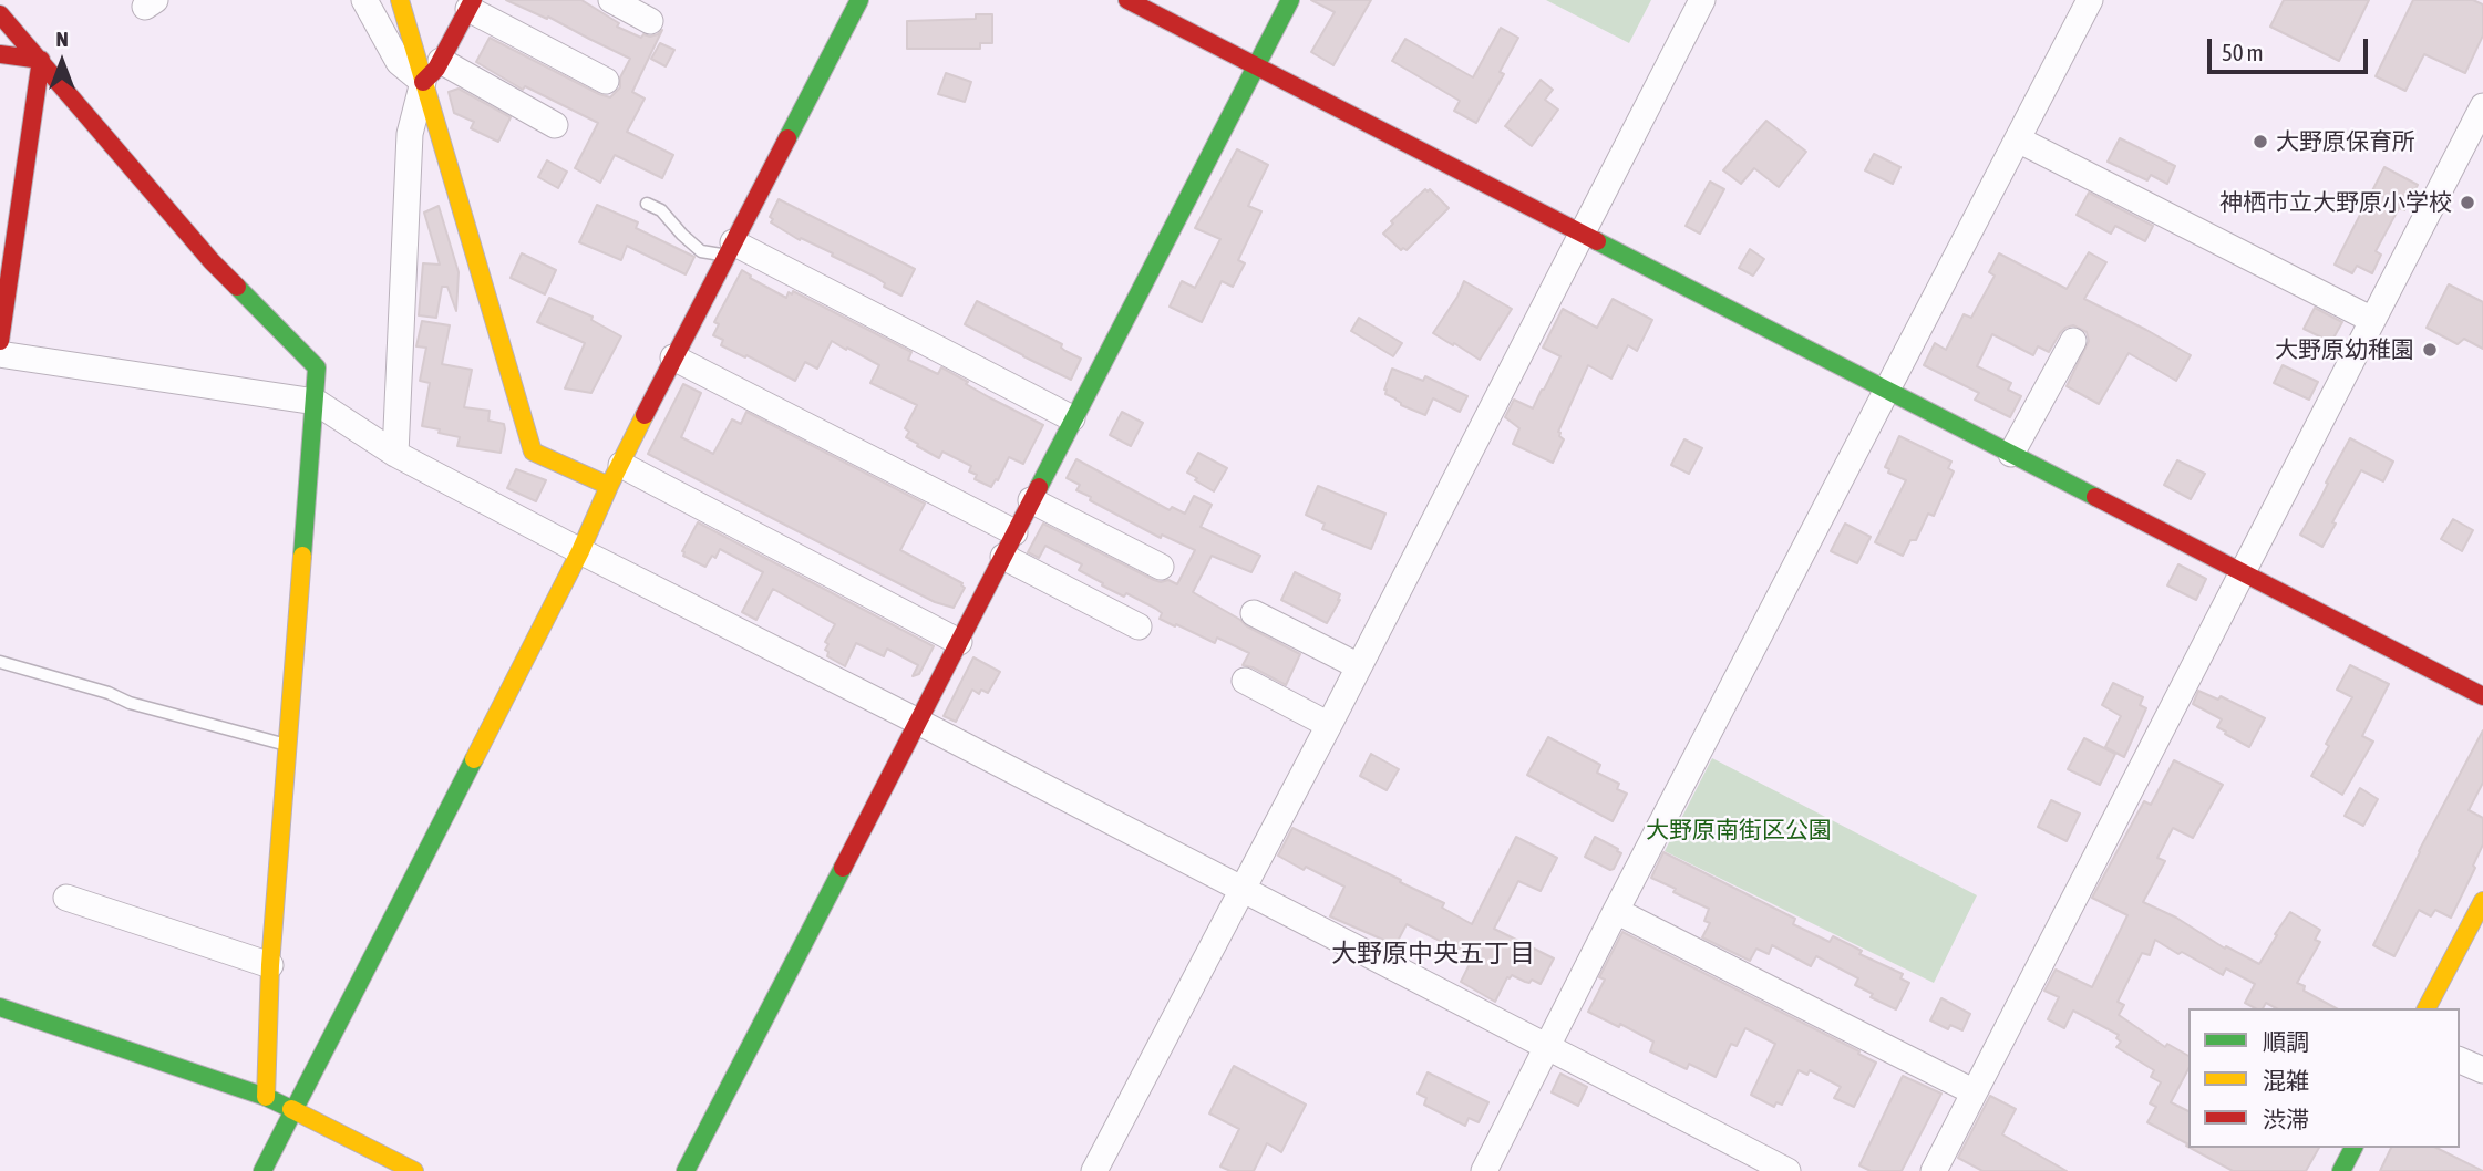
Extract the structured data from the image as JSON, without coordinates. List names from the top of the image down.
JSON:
{
  "districts": ["大野原中央五丁目"],
  "parks": ["大野原南街区公園"],
  "places": ["大野原保育所", "神栖市立大野原小学校", "大野原幼稚園"],
  "legend": ["順調", "混雑", "渋滞"],
  "scale_bar": "50 m",
  "north": "top"
}
